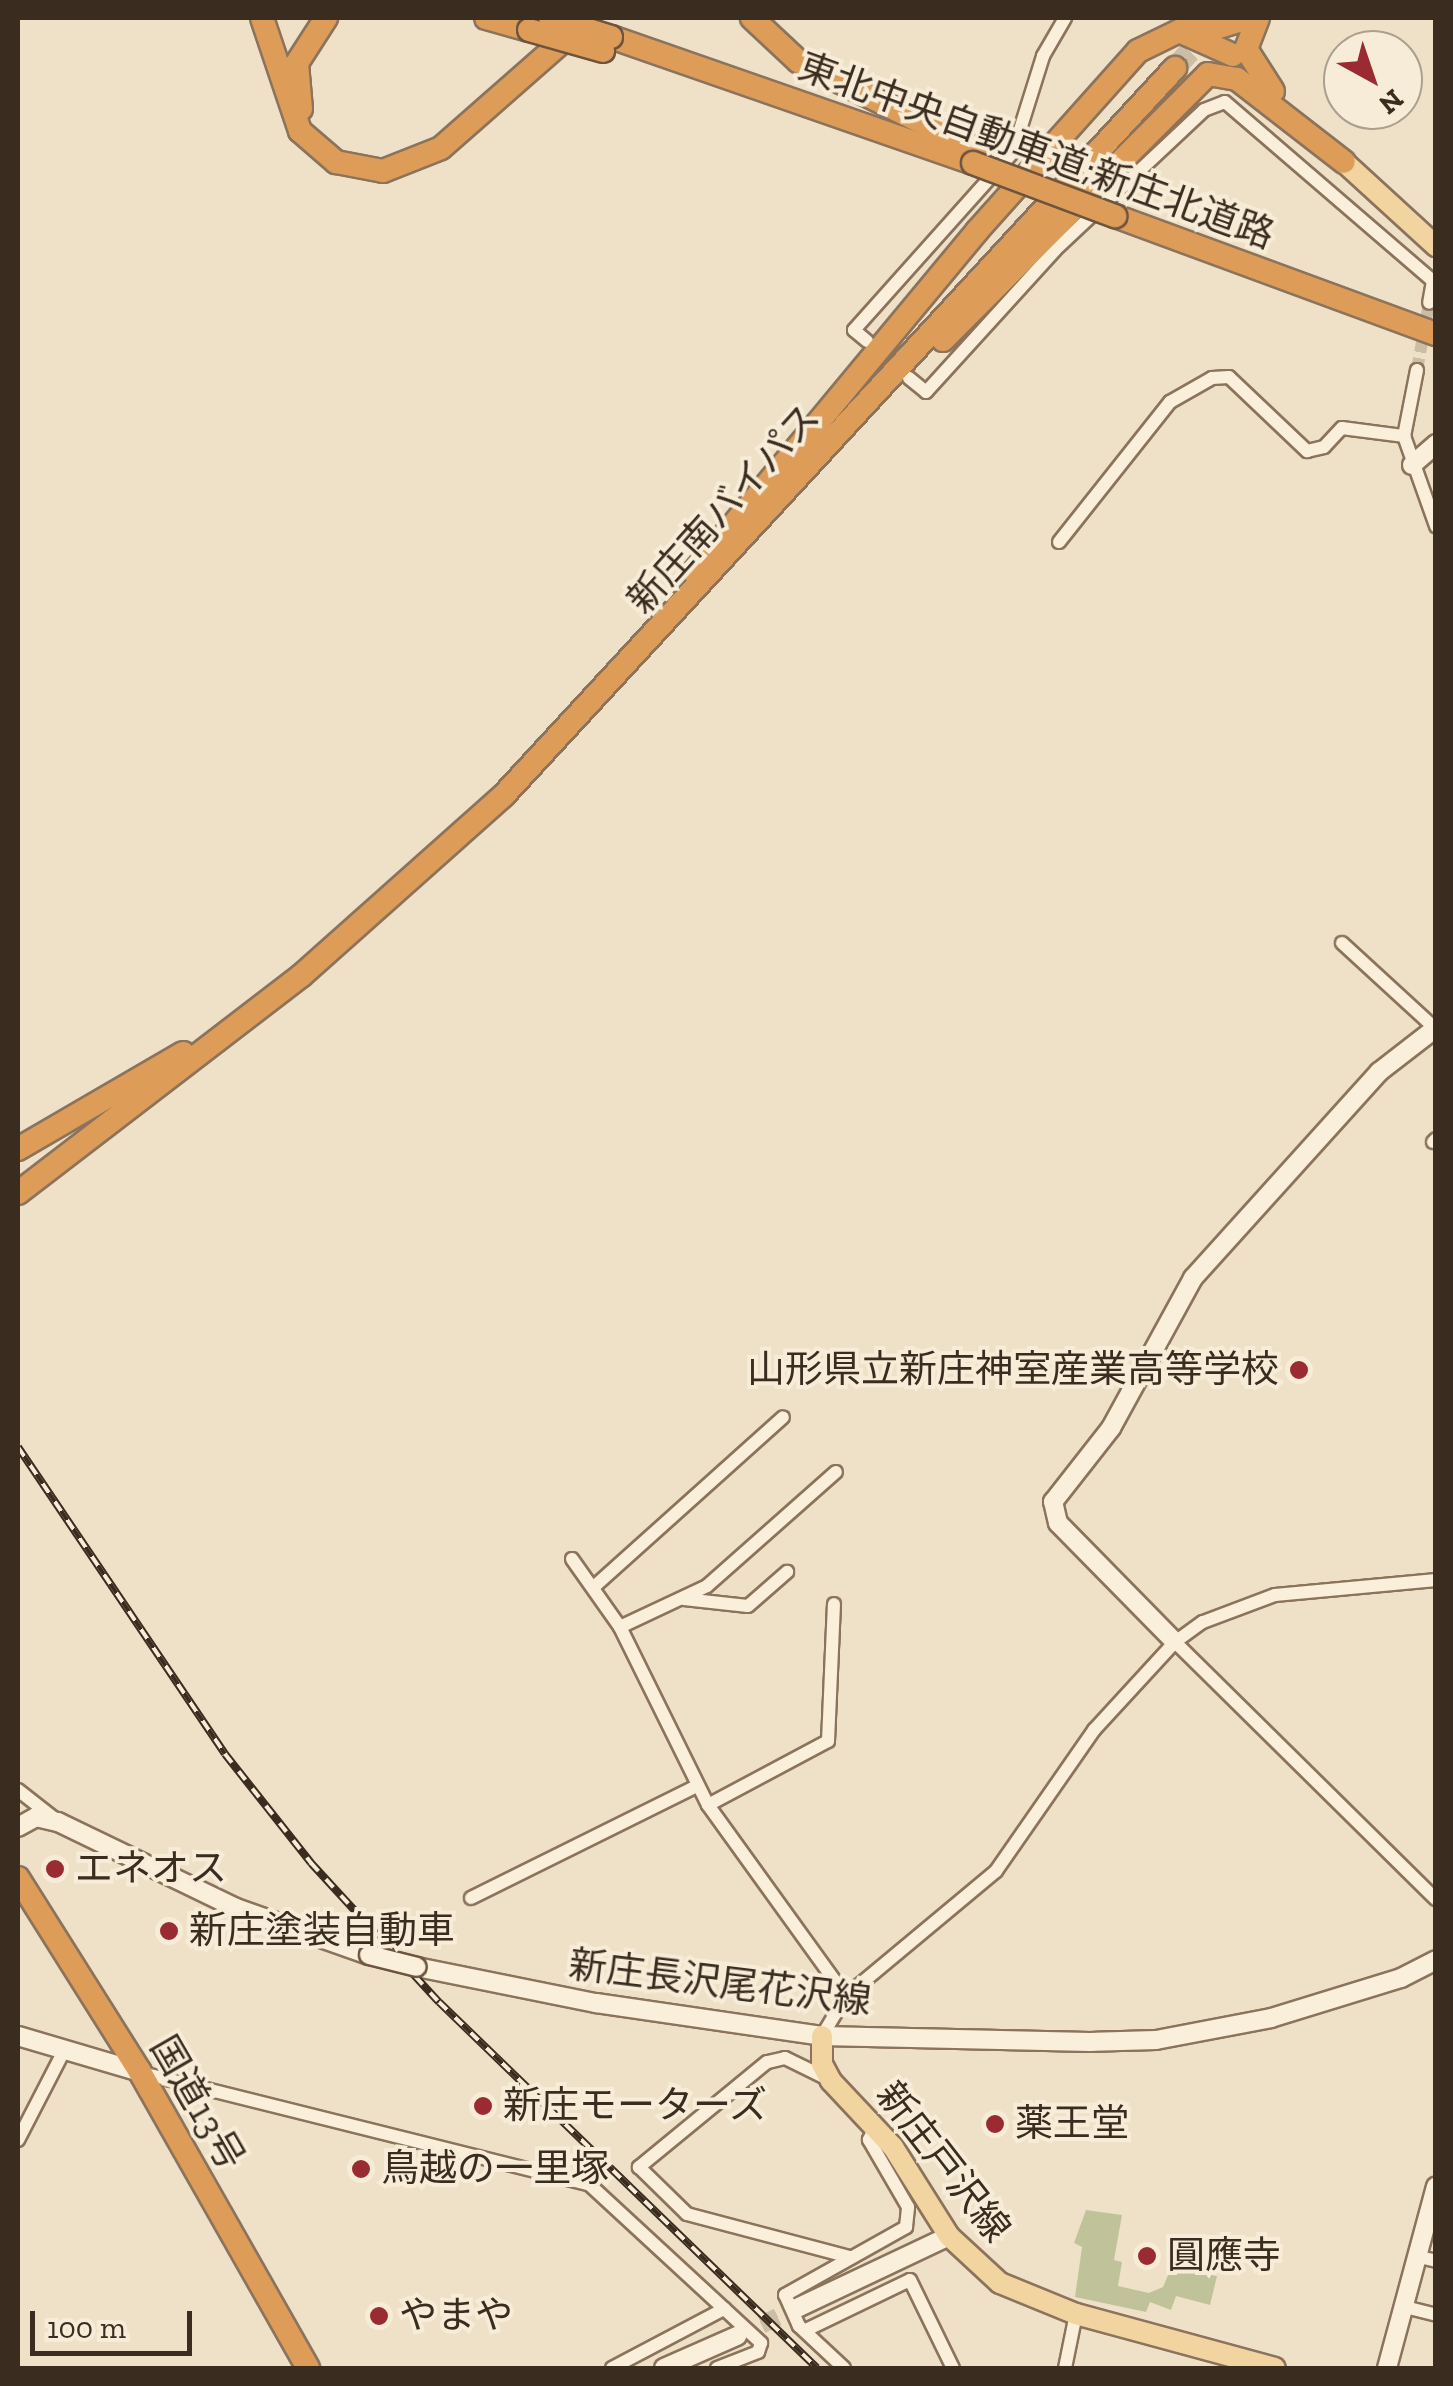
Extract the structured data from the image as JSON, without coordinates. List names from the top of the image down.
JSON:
{
  "streets": {
    "highway": ["東北中央自動車道;新庄北道路", "新庄南バイパス", "国道13号"],
    "main road": ["新庄長沢尾花沢線", "新庄戸沢線"]
  },
  "crossings": [
    ["新庄長沢尾花沢線", "新庄戸沢線"]
  ],
  "places": [
    "山形県立新庄神室産業高等学校",
    "エネオス",
    "新庄塗装自動車",
    "新庄モーターズ",
    "薬王堂",
    "鳥越の一里塚",
    "圓應寺",
    "やまや"
  ],
  "scale_bar": "100 m",
  "north": "bottom right"
}
